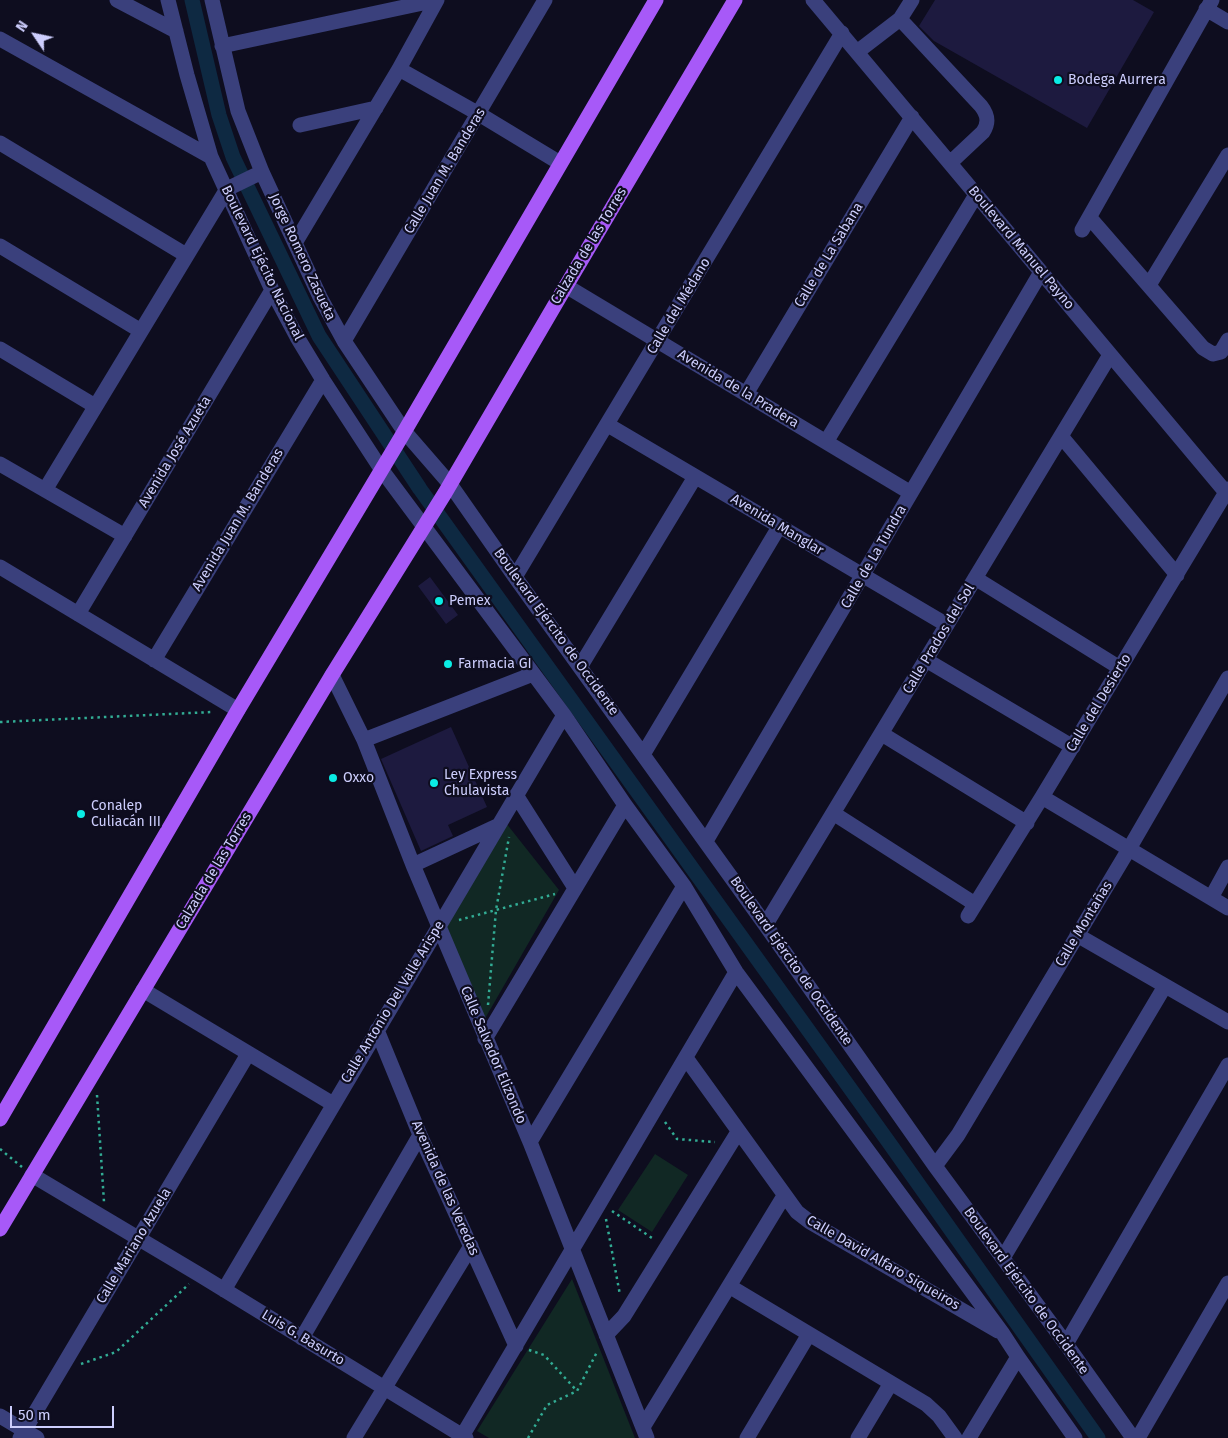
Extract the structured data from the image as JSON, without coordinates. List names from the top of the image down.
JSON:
{
  "streets": {
    "main road": ["Calzada de las Torres"],
    "street": [
      "Calle Juan M. Banderas",
      "Boulevard Manuel Payno",
      "Calle de La Sabana",
      "Jorge Romero Zasueta",
      "Boulevard Ejécito Nacional",
      "Calle del Médano",
      "Avenida de la Pradera",
      "Avenida José Azueta",
      "Avenida Juan M. Banderas",
      "Avenida Manglar",
      "Calle de La Tundra",
      "Boulevard Ejército de Occidente",
      "Calle Prados del Sol",
      "Calle del Desierto",
      "Calle Montañas",
      "Calle Antonio Del Valle Arispe",
      "Calle Salvador Elizondo",
      "Avenida de las Veredas",
      "Calle Mariano Azuela",
      "Calle David Alfaro Siqueiros",
      "Luis G. Basurto"
    ]
  },
  "crossings": [
    ["Calle Juan M. Banderas", "Jorge Romero Zasueta"],
    ["Calzada de las Torres", "Jorge Romero Zasueta"],
    ["Calzada de las Torres", "Boulevard Ejécito Nacional"],
    ["Calzada de las Torres", "Avenida de la Pradera"],
    ["Calzada de las Torres", "Boulevard Ejército de Occidente"],
    ["Calzada de las Torres", "Calle Salvador Elizondo"],
    ["Calzada de las Torres", "Luis G. Basurto"],
    ["Boulevard Manuel Payno", "Calle de La Sabana"],
    ["Boulevard Manuel Payno", "Calle del Médano"],
    ["Boulevard Manuel Payno", "Calle de La Tundra"],
    ["Boulevard Manuel Payno", "Calle Prados del Sol"],
    ["Boulevard Manuel Payno", "Calle del Desierto"],
    ["Calle de La Sabana", "Avenida de la Pradera"],
    ["Jorge Romero Zasueta", "Boulevard Ejército de Occidente"],
    ["Boulevard Ejécito Nacional", "Avenida José Azueta"],
    ["Boulevard Ejécito Nacional", "Avenida Juan M. Banderas"],
    ["Calle del Médano", "Avenida de la Pradera"],
    ["Calle del Médano", "Avenida Manglar"],
    ["Calle del Médano", "Boulevard Ejército de Occidente"],
    ["Avenida de la Pradera", "Calle de La Tundra"],
    ["Avenida Manglar", "Calle de La Tundra"],
    ["Avenida Manglar", "Calle Prados del Sol"],
    ["Calle de La Tundra", "Boulevard Ejército de Occidente"],
    ["Boulevard Ejército de Occidente", "Calle Prados del Sol"],
    ["Boulevard Ejército de Occidente", "Calle Montañas"],
    ["Calle Prados del Sol", "Calle del Desierto"],
    ["Calle Antonio Del Valle Arispe", "Calle Salvador Elizondo"],
    ["Calle Antonio Del Valle Arispe", "Avenida de las Veredas"],
    ["Calle Antonio Del Valle Arispe", "Luis G. Basurto"],
    ["Calle Mariano Azuela", "Luis G. Basurto"]
  ],
  "places": [
    "Bodega Aurrera",
    "Pemex",
    "Farmacia GI",
    "Oxxo",
    "Ley Express Chulavista",
    "Conalep Culiacán III"
  ],
  "scale_bar": "50 m",
  "north": "top left"
}
